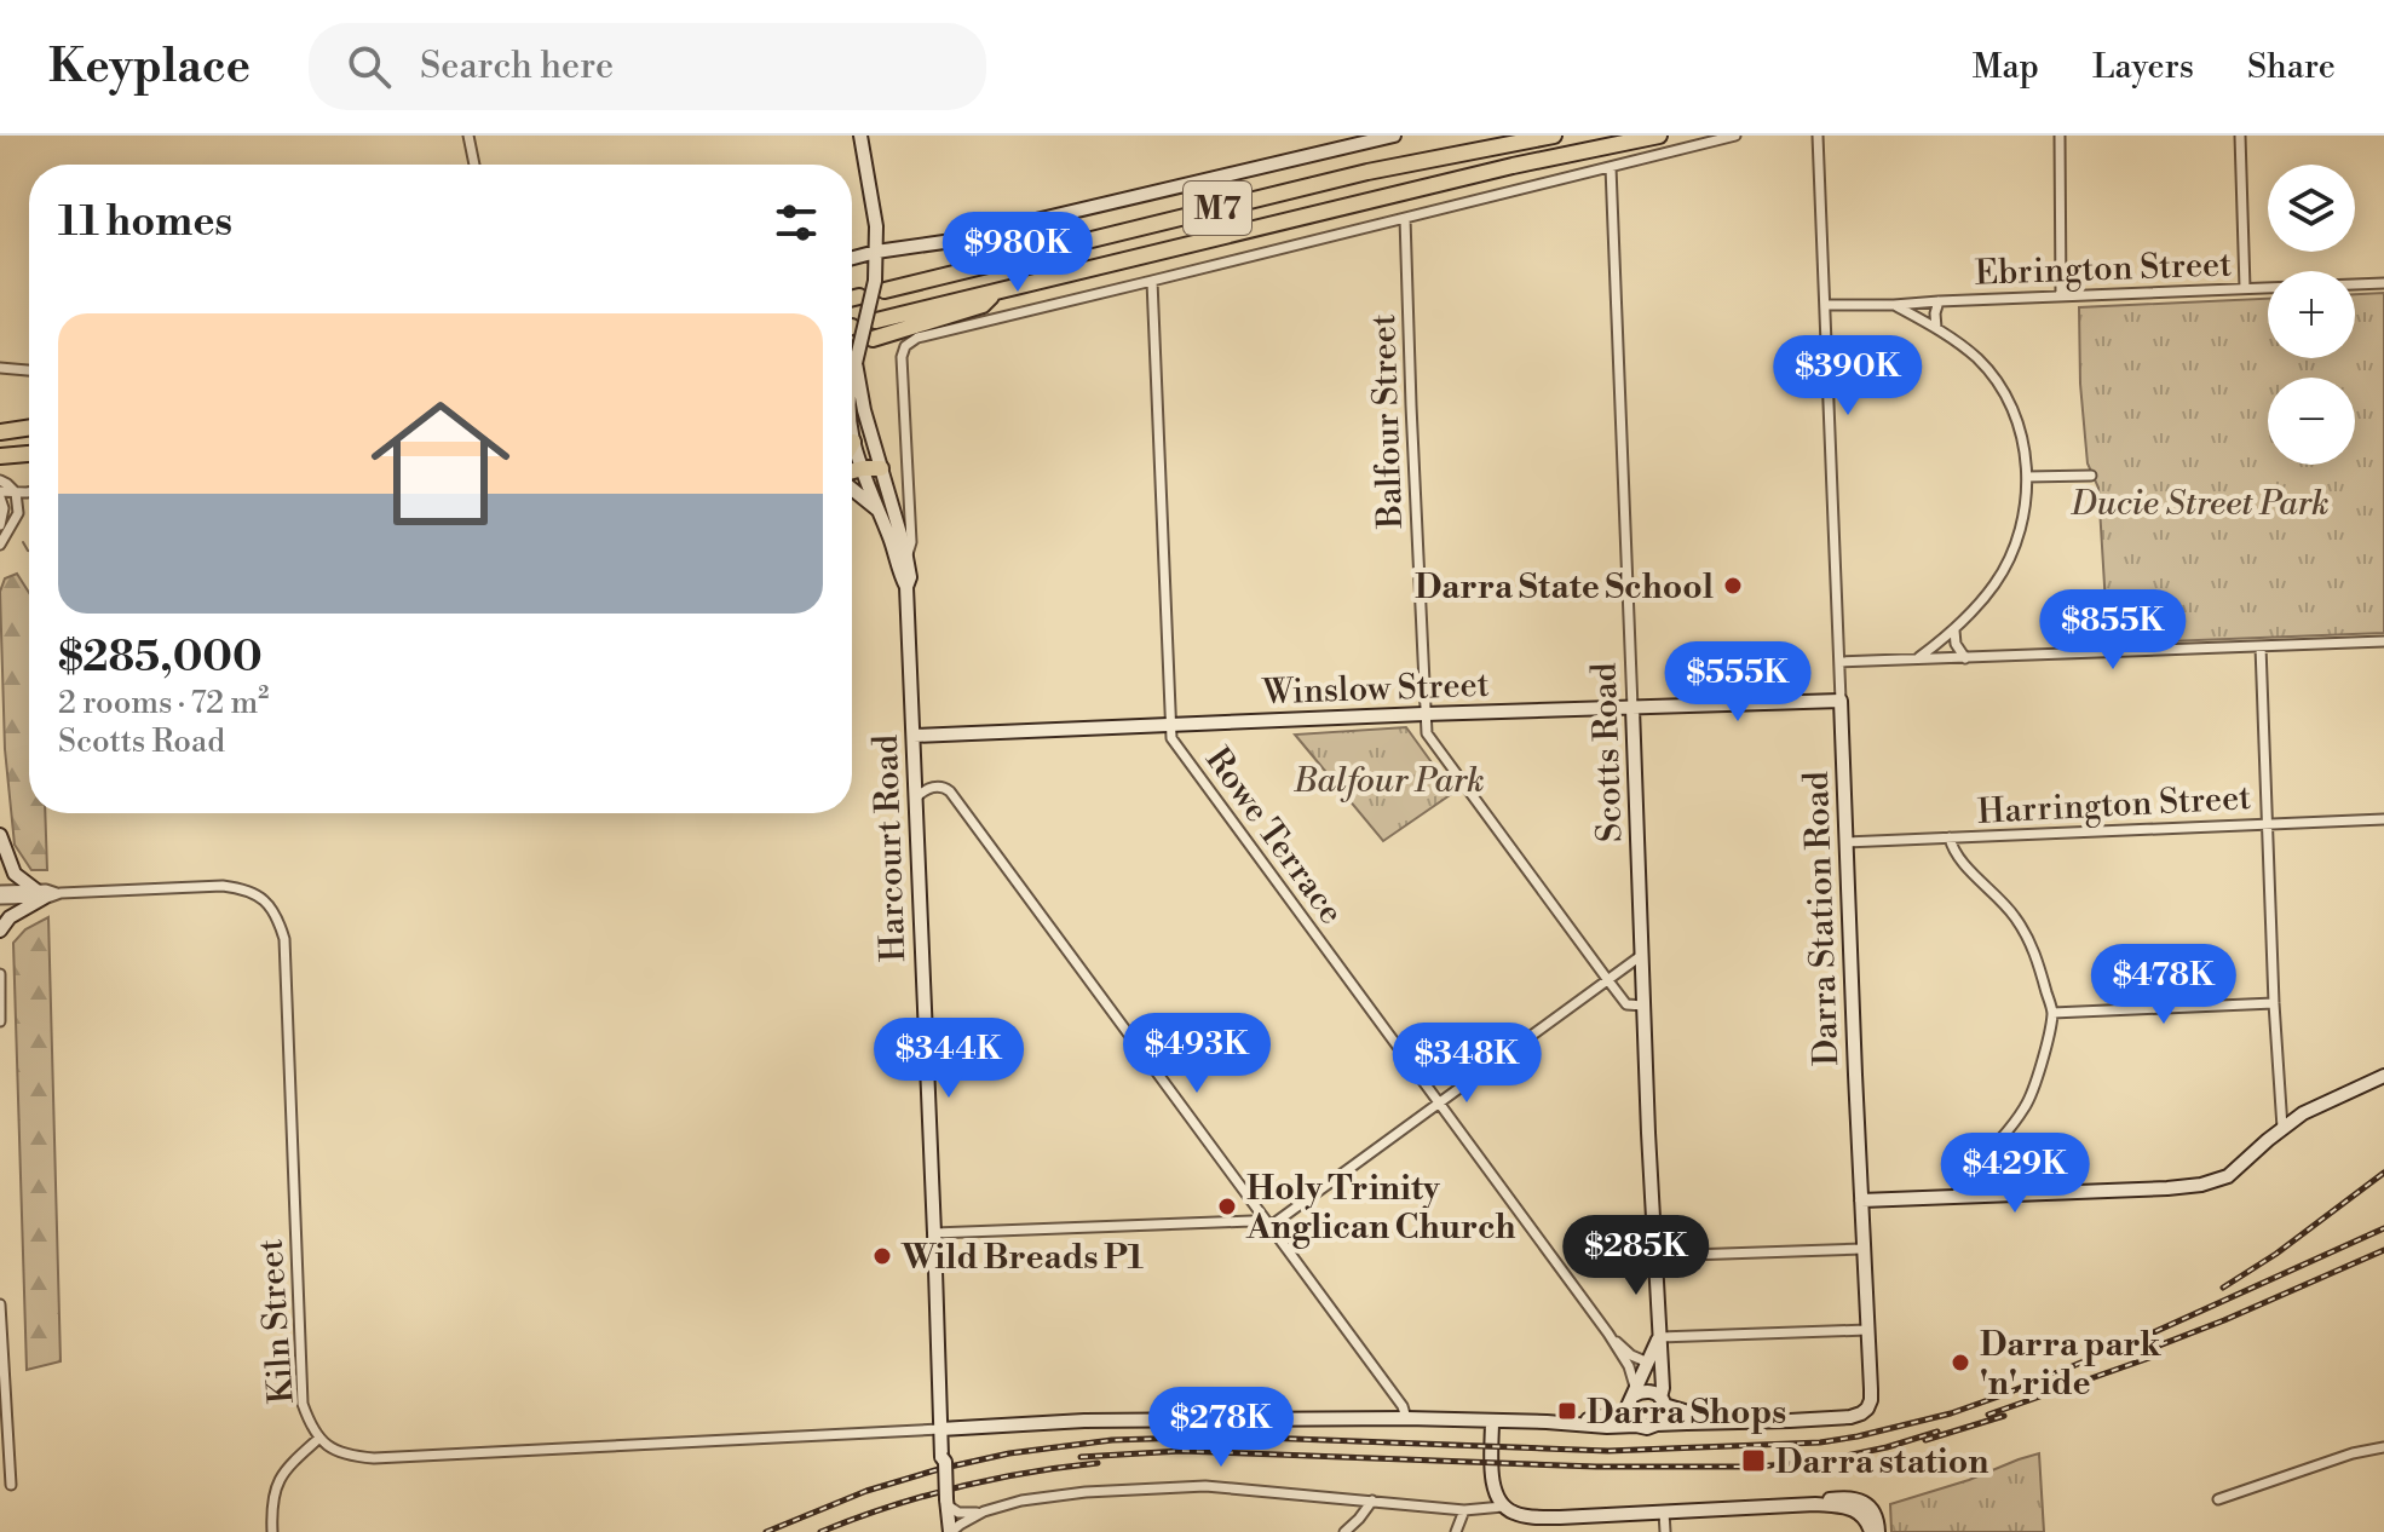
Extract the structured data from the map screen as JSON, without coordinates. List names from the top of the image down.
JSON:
{
  "streets": {
    "highway": ["M7"],
    "street": [
      "Ebrington Street",
      "Balfour Street",
      "Winslow Street",
      "Scotts Road",
      "Harrington Street",
      "Rowe Terrace",
      "Harcourt Road",
      "Darra Station Road",
      "Kiln Street"
    ]
  },
  "crossings": [
    ["M7", "Harcourt Road"],
    ["Ebrington Street", "Darra Station Road"],
    ["Balfour Street", "Winslow Street"],
    ["Balfour Street", "Scotts Road"],
    ["Winslow Street", "Scotts Road"],
    ["Winslow Street", "Rowe Terrace"],
    ["Winslow Street", "Harcourt Road"],
    ["Winslow Street", "Darra Station Road"],
    ["Scotts Road", "Rowe Terrace"],
    ["Harrington Street", "Darra Station Road"],
    ["Rowe Terrace", "Harcourt Road"],
    ["Harcourt Road", "Kiln Street"]
  ],
  "parks": ["Ducie Street Park", "Balfour Park"],
  "places": {
    "other": [
      "Darra State School",
      "Holy Trinity Anglican Church",
      "Wild Breads P1",
      "Darra park 'n' ride"
    ],
    "transit": ["Darra Shops", "Darra station"]
  },
  "page": {
    "header": "Keyplace",
    "search": "Search here",
    "nav": ["Map", "Layers", "Share"],
    "map_buttons": ["+", "−"],
    "heading": "11 homes",
    "price": [
      "$980K",
      "$390K",
      "$855K",
      "$555K",
      "$478K",
      "$493K",
      "$344K",
      "$348K",
      "$429K",
      "$285K",
      "$278K"
    ],
    "list": [
      {
        "name": "$285,000",
        "note": "2 rooms · 72 m² · Scotts Road"
      }
    ]
  }
}
